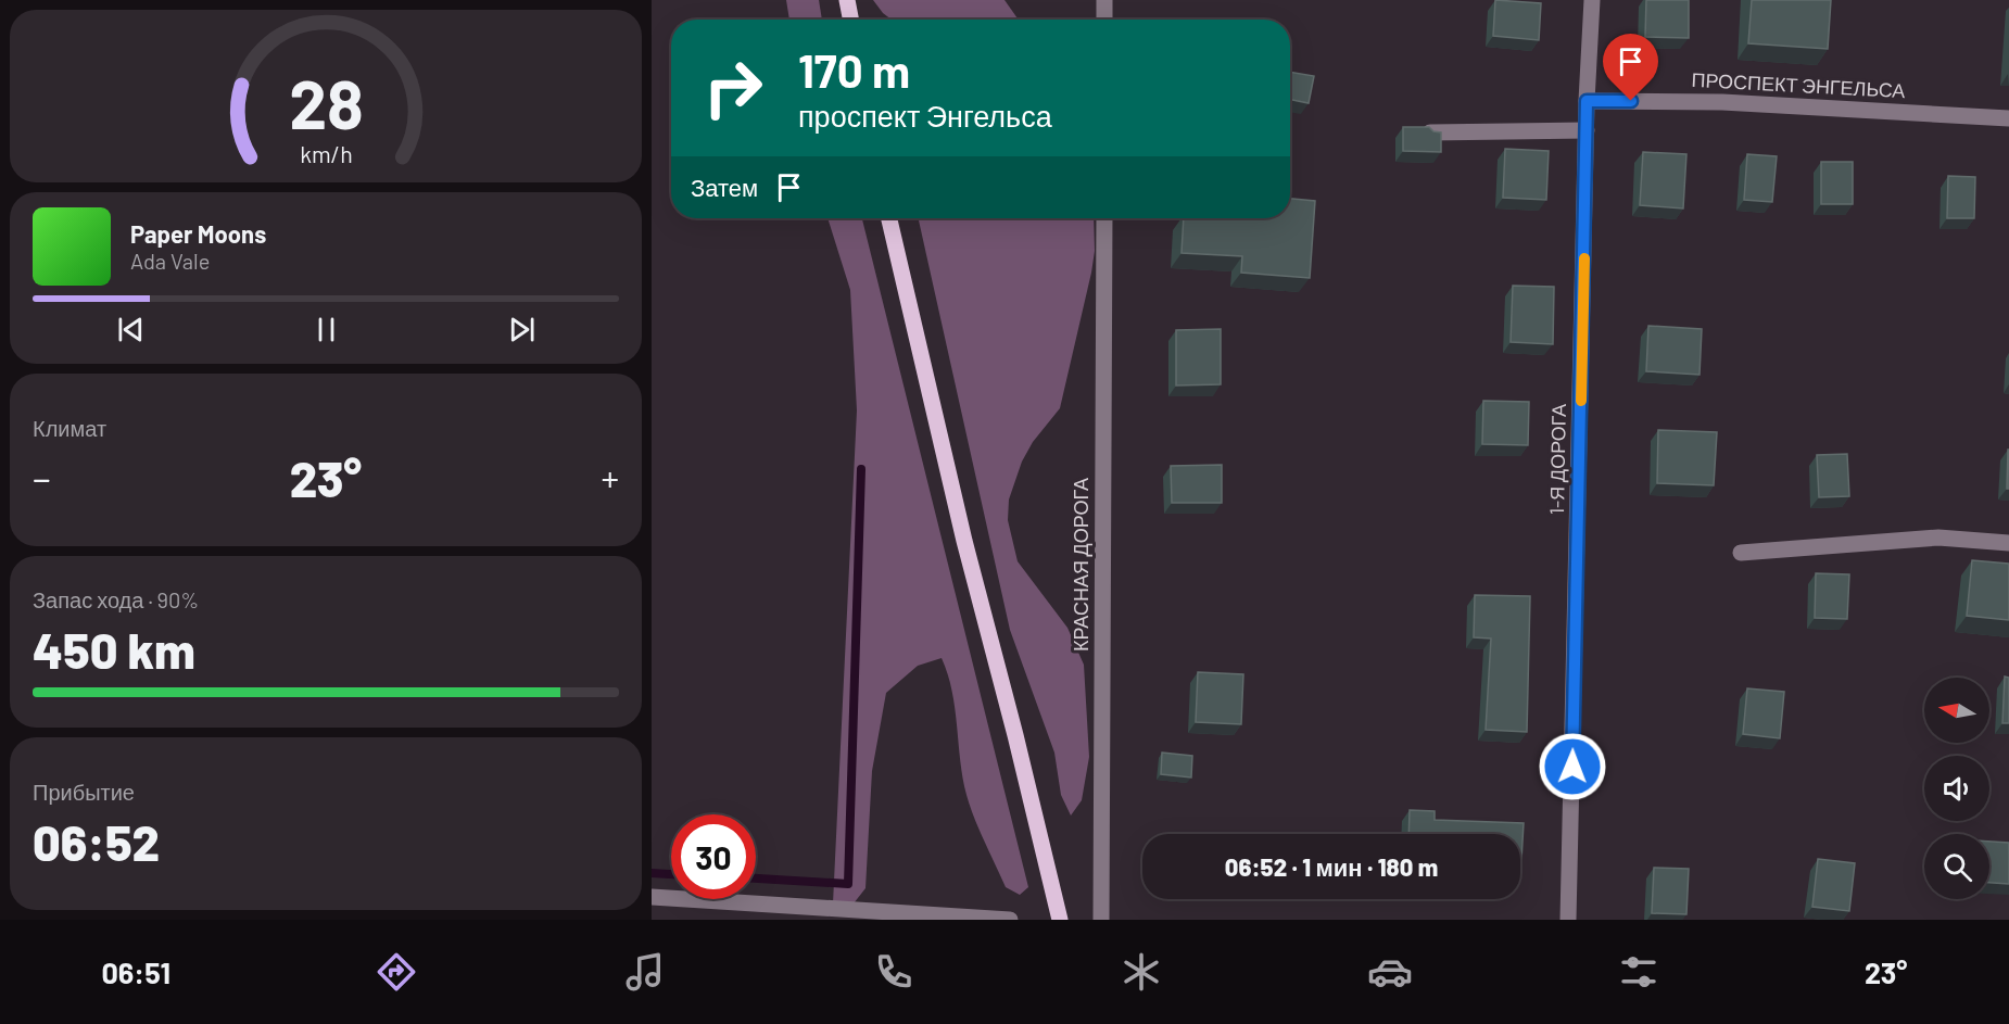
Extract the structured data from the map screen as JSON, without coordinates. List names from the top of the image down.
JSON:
{
  "streets": {
    "street": ["ПРОСПЕКТ ЭНГЕЛЬСА", "1-Я ДОРОГА", "КРАСНАЯ ДОРОГА"]
  },
  "crossings": [
    ["ПРОСПЕКТ ЭНГЕЛЬСА", "1-Я ДОРОГА"]
  ],
  "north": "left",
  "page": {
    "turn": ["170 m", "проспект Энгельса"],
    "then": "Затем",
    "song": ["Paper Moons", "Ada Vale"],
    "tile": [
      "Климат",
      ["Запас хода · 90%", "450 km"],
      ["Прибытие", "06:52"]
    ],
    "heat": ["−", "23°", "+"],
    "limit": "30",
    "trip": "06:52 · 1 мин · 180 m",
    "tabs": ["06:51", "23°"],
    "gauge": ["28", "km/h"]
  }
}
